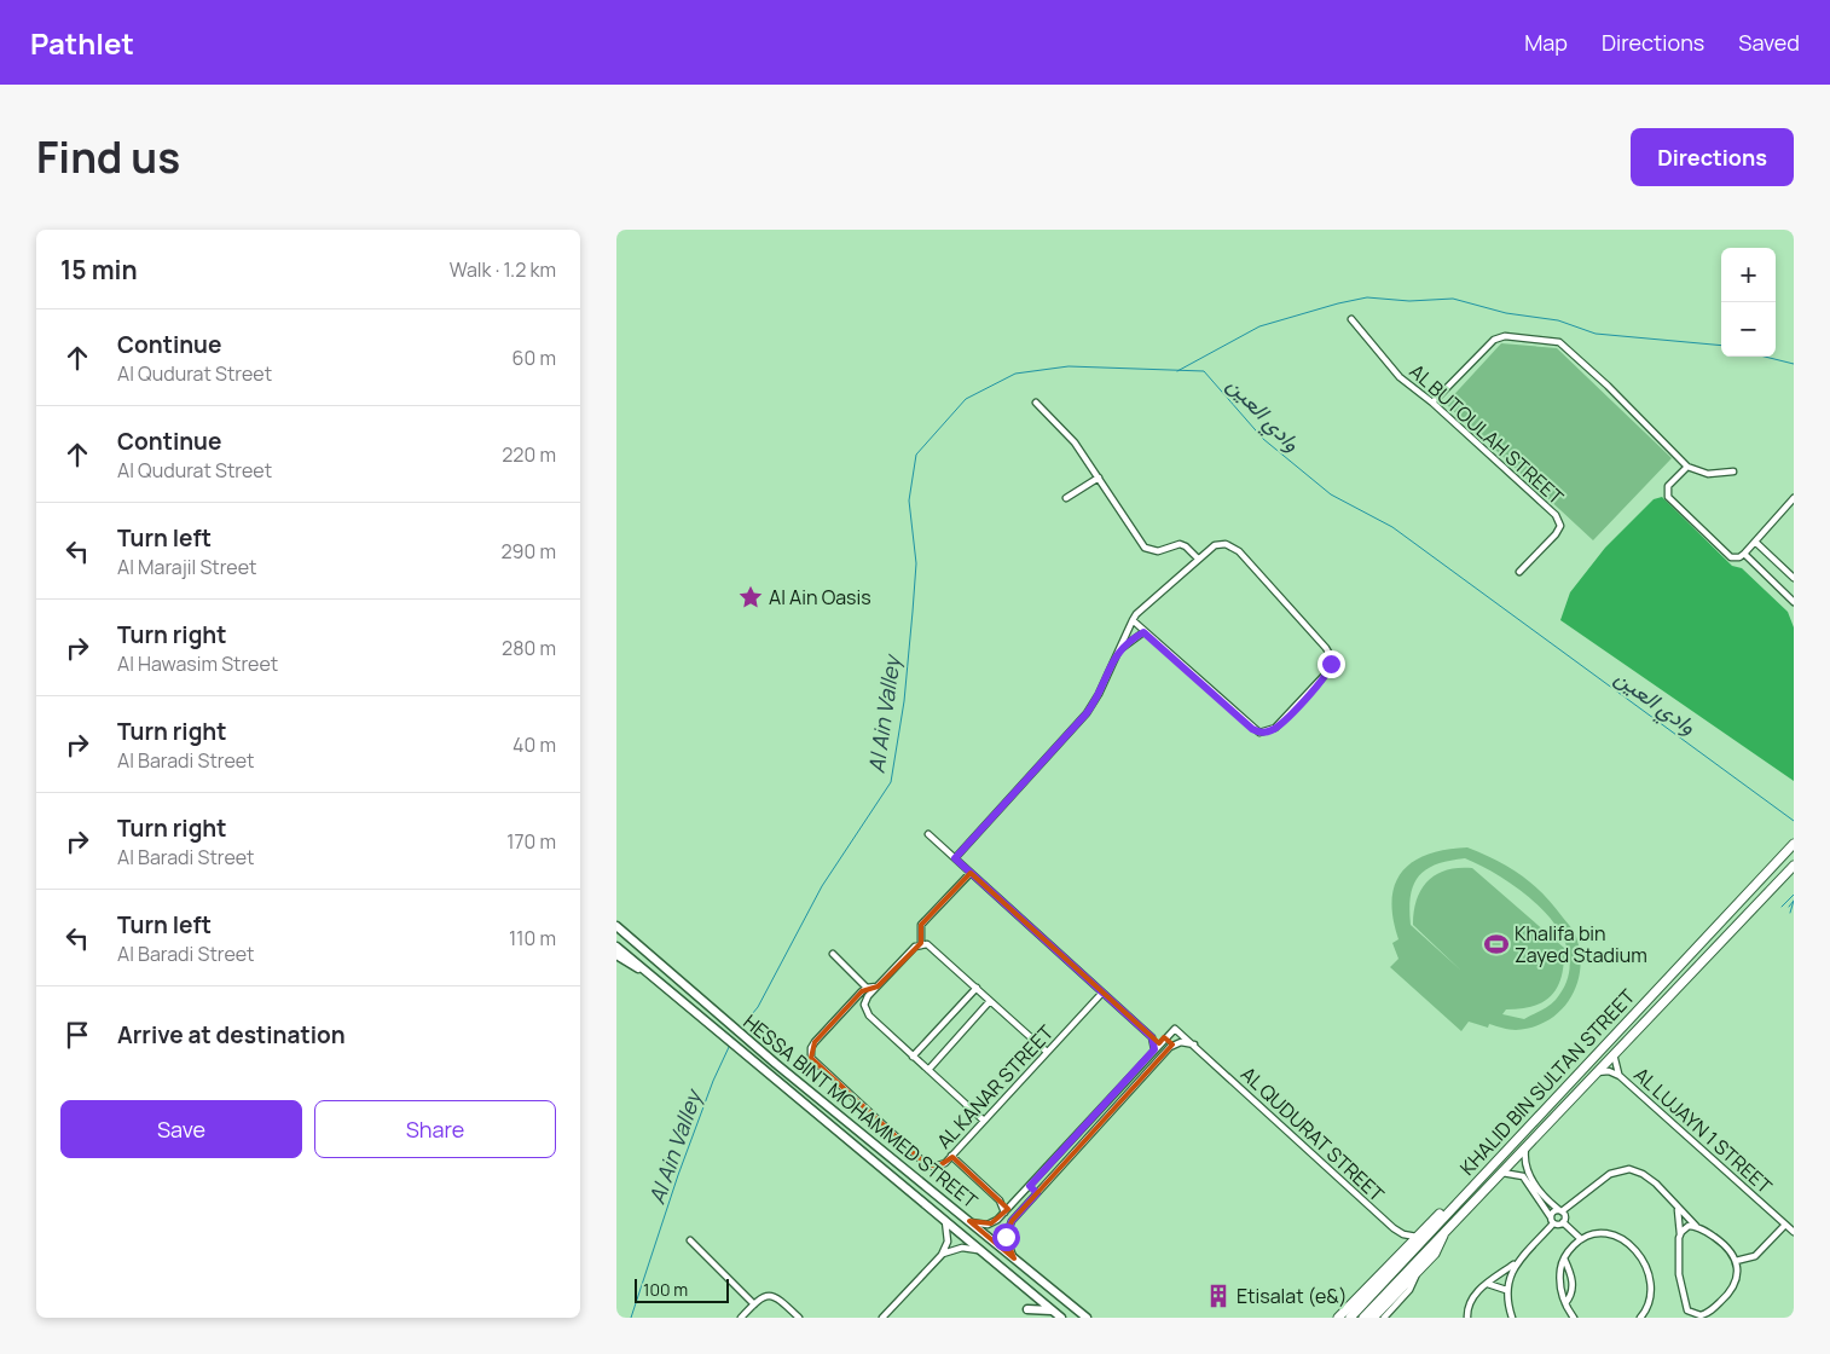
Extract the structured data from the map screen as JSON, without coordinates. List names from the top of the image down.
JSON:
{
  "streets": {
    "main road": ["KHALID BIN SULTAN STREET", "HESSA BINT MOHAMMED STREET"],
    "street": [
      "AL BUTOULAH STREET",
      "AL KANAR STREET",
      "AL LUJAYN 1 STREET",
      "AL QUDURAT STREET"
    ]
  },
  "crossings": [
    ["KHALID BIN SULTAN STREET", "AL LUJAYN 1 STREET"]
  ],
  "water": ["وادي العين", "Al Ain Valley"],
  "places": {
    "place": ["Al Ain Oasis"],
    "sports": ["Khalifa bin Zayed Stadium"],
    "building": ["Etisalat (e&)"]
  },
  "scale_bar": "100 m",
  "page": {
    "header": "Pathlet",
    "nav": ["Map", "Directions", "Saved"],
    "title": "Find us",
    "buttons": [
      "Directions",
      ["Save", "Share"]
    ],
    "heading": ["15 min", "Walk · 1.2 km"],
    "map_buttons": ["+", "−"],
    "list": [
      ["Continue", "Al Qudurat Street", "60 m"],
      ["Continue", "Al Qudurat Street", "220 m"],
      ["Turn left", "Al Marajil Street", "290 m"],
      ["Turn right", "Al Hawasim Street", "280 m"],
      ["Turn right", "Al Baradi Street", "40 m"],
      ["Turn right", "Al Baradi Street", "170 m"],
      ["Turn left", "Al Baradi Street", "110 m"],
      "Arrive at destination"
    ],
    "scale": "100 m"
  }
}
